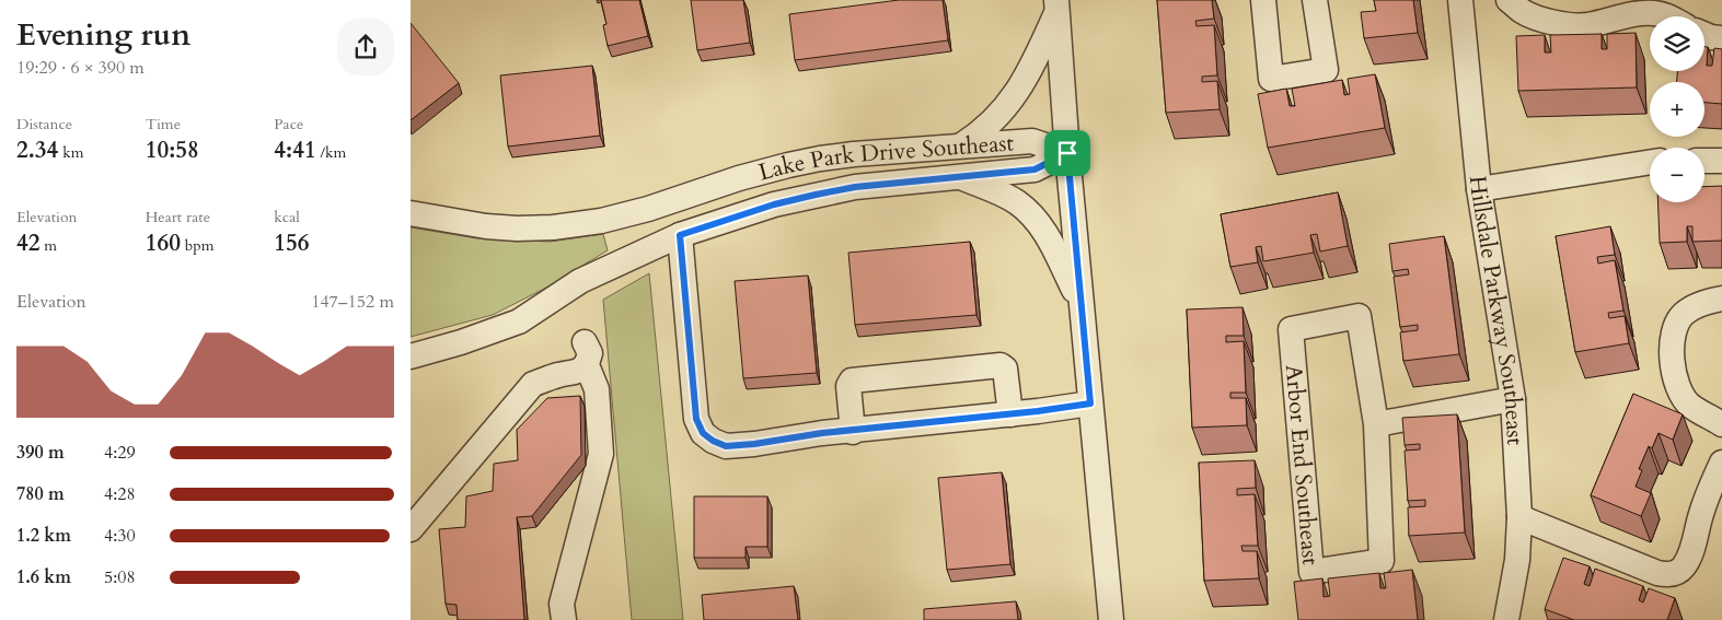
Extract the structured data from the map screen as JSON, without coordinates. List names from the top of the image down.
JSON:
{
  "streets": {
    "street": ["Lake Park Drive Southeast", "Hillsdale Parkway Southeast", "Arbor End Southeast"]
  },
  "page": {
    "heading": ["Evening run", "19:29 · 6 × 390 m"],
    "map_buttons": ["+", "−"],
    "stats": [
      ["Distance", "2.34 km"],
      ["Time", "10:58"],
      ["Pace", "4:41 /km"],
      ["Elevation", "42 m"],
      ["Heart rate", "160 bpm"],
      ["kcal", "156"]
    ],
    "chart": ["Elevation", "147–152 m"],
    "list": [
      {
        "name": "390 m",
        "note": "4:29"
      },
      {
        "name": "780 m",
        "note": "4:28"
      },
      {
        "name": "1.2 km",
        "note": "4:30"
      },
      {
        "name": "1.6 km",
        "note": "5:08"
      }
    ]
  }
}
